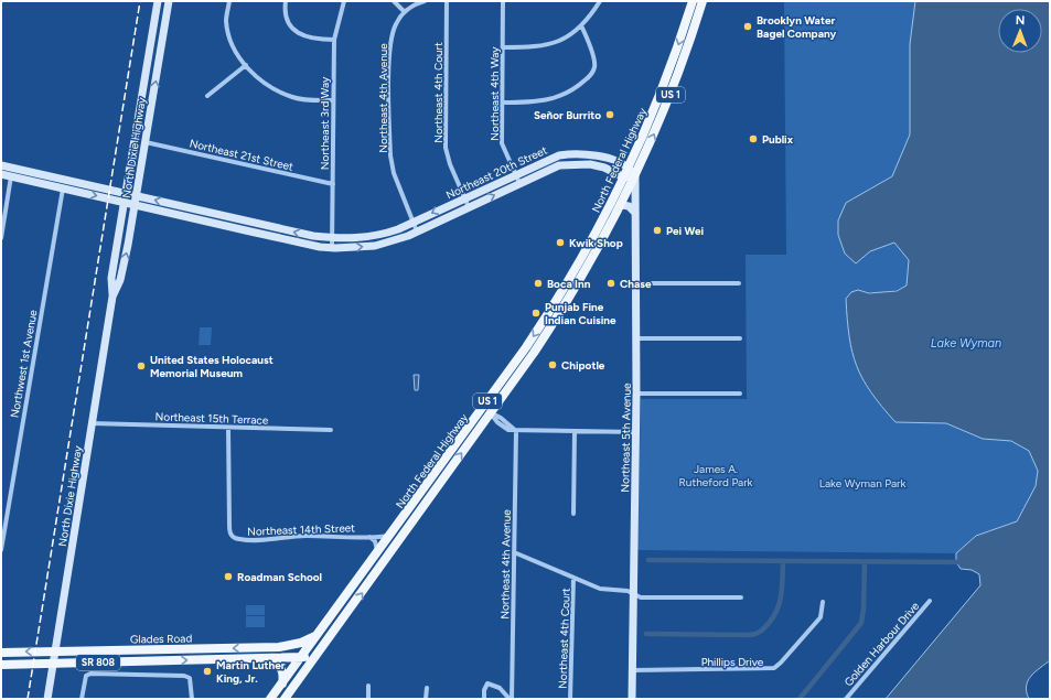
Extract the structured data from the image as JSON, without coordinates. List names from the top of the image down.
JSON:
{
  "streets": {
    "main road": [
      "US 1",
      "North Federal Highway",
      "Glades Road",
      "SR 808"
    ],
    "street": [
      "Northeast 4th Court",
      "Northeast 4th Way",
      "Northeast 4th Avenue",
      "Northeast 3rd Way",
      "North Dixie Highway",
      "Northeast 21st Street",
      "Northeast 20th Street",
      "Northwest 1st Avenue",
      "Northeast 15th Terrace",
      "Northeast 5th Avenue",
      "Northeast 14th Street",
      "Golden Harbour Drive",
      "Phillips Drive"
    ]
  },
  "crossings": [
    ["Northeast 4th Court", "Northeast 20th Street"],
    ["Northeast 4th Way", "Northeast 20th Street"],
    ["US 1", "North Federal Highway"],
    ["US 1", "Glades Road"],
    ["Northeast 4th Avenue", "Northeast 20th Street"],
    ["Northeast 3rd Way", "Northeast 21st Street"],
    ["Northeast 3rd Way", "Northeast 20th Street"],
    ["North Dixie Highway", "Northeast 21st Street"],
    ["North Dixie Highway", "Northeast 20th Street"],
    ["North Dixie Highway", "Northeast 15th Terrace"],
    ["North Dixie Highway", "Glades Road"],
    ["North Federal Highway", "Northeast 20th Street"],
    ["North Federal Highway", "Northeast 5th Avenue"],
    ["North Federal Highway", "Northeast 14th Street"],
    ["North Federal Highway", "Glades Road"],
    ["Northeast 20th Street", "Northwest 1st Avenue"],
    ["Northeast 15th Terrace", "Northeast 14th Street"],
    ["Northeast 5th Avenue", "Phillips Drive"]
  ],
  "water": ["Lake Wyman"],
  "parks": ["James A. Rutheford Park", "Lake Wyman Park"],
  "places": [
    "Brooklyn Water Bagel Company",
    "Señor Burrito",
    "Publix",
    "Pei Wei",
    "Kwik Shop",
    "Boca Inn",
    "Chase",
    "Punjab Fine Indian Cuisine",
    "Chipotle",
    "United States Holocaust Memorial Museum",
    "Roadman School",
    "Martin Luther King, Jr."
  ],
  "north": "top"
}
